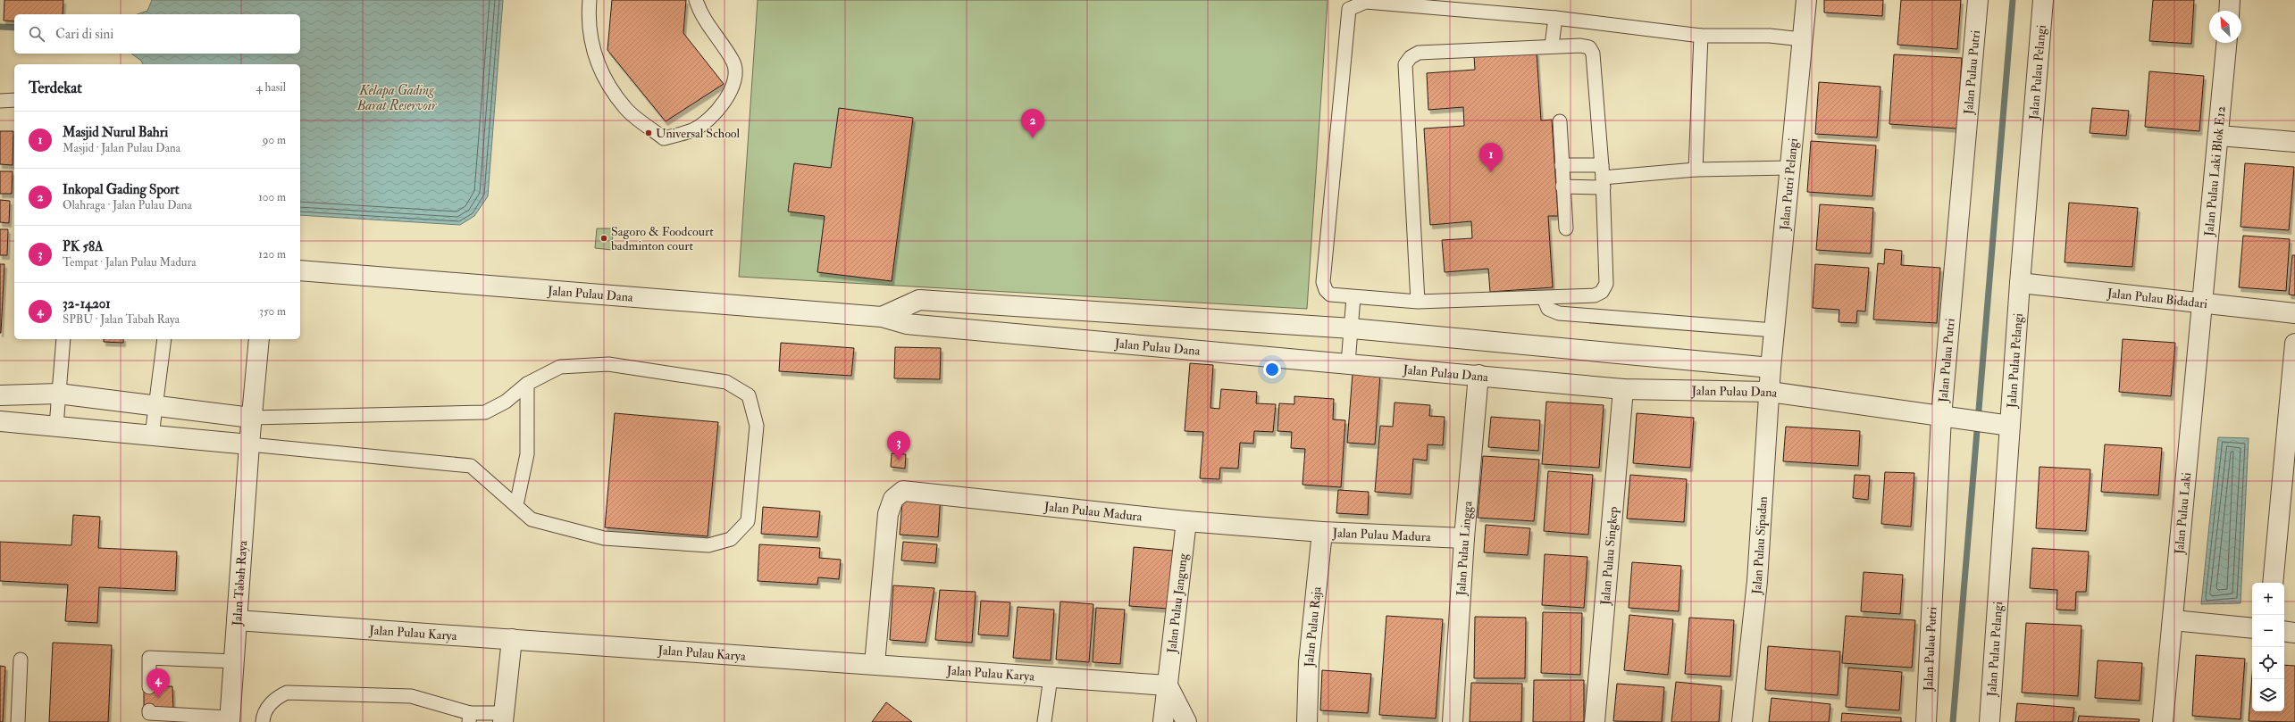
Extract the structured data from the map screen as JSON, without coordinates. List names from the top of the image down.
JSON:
{
  "streets": {
    "street": [
      "Jalan Pulau Putri",
      "Jalan Pulau Pelangi",
      "Jalan Pulau Laki Blok E12",
      "Jalan Putri Pelangi",
      "Jalan Pulau Dana",
      "Jalan Pulau Bidadari",
      "Jalan Pulau Madura",
      "Jalan Pulau Laki",
      "Jalan Pulau Sipadan",
      "Jalan Pulau Lingga",
      "Jalan Pulau Singkep",
      "Jalan Tabah Raya",
      "Jalan Pulau Jangung",
      "Jalan Pulau Raja",
      "Jalan Pulau Karya"
    ]
  },
  "crossings": [
    ["Jalan Pulau Putri", "Jalan Pulau Dana"],
    ["Jalan Pulau Pelangi", "Jalan Pulau Dana"],
    ["Jalan Pulau Pelangi", "Jalan Pulau Bidadari"],
    ["Jalan Pulau Laki Blok E12", "Jalan Pulau Bidadari"],
    ["Jalan Pulau Laki Blok E12", "Jalan Pulau Laki"],
    ["Jalan Putri Pelangi", "Jalan Pulau Dana"],
    ["Jalan Putri Pelangi", "Jalan Pulau Sipadan"],
    ["Jalan Pulau Dana", "Jalan Pulau Sipadan"],
    ["Jalan Pulau Dana", "Jalan Pulau Lingga"],
    ["Jalan Pulau Dana", "Jalan Pulau Singkep"],
    ["Jalan Pulau Bidadari", "Jalan Pulau Laki"],
    ["Jalan Pulau Madura", "Jalan Pulau Lingga"],
    ["Jalan Pulau Madura", "Jalan Pulau Jangung"],
    ["Jalan Pulau Madura", "Jalan Pulau Raja"],
    ["Jalan Pulau Madura", "Jalan Pulau Karya"],
    ["Jalan Tabah Raya", "Jalan Pulau Karya"],
    ["Jalan Pulau Jangung", "Jalan Pulau Karya"]
  ],
  "water": ["Kelapa Gading Barat Reservoir"],
  "places": ["Universal School", "Sagoro & Foodcourt badminton court"],
  "north": "top left",
  "page": {
    "search": "Cari di sini",
    "heading": ["Terdekat", "4 hasil"],
    "pins": [
      "2",
      "1",
      "3",
      "4"
    ],
    "list": [
      {
        "mark": "1",
        "name": "Masjid Nurul Bahri",
        "note": "Masjid · Jalan Pulau Dana",
        "value": "90 m"
      },
      {
        "mark": "2",
        "name": "Inkopal Gading Sport",
        "note": "Olahraga · Jalan Pulau Dana",
        "value": "100 m"
      },
      {
        "mark": "3",
        "name": "PK 58A",
        "note": "Tempat · Jalan Pulau Madura",
        "value": "120 m"
      },
      {
        "mark": "4",
        "name": "32-14201",
        "note": "SPBU · Jalan Tabah Raya",
        "value": "350 m"
      }
    ],
    "map_buttons": ["+", "−"]
  }
}
